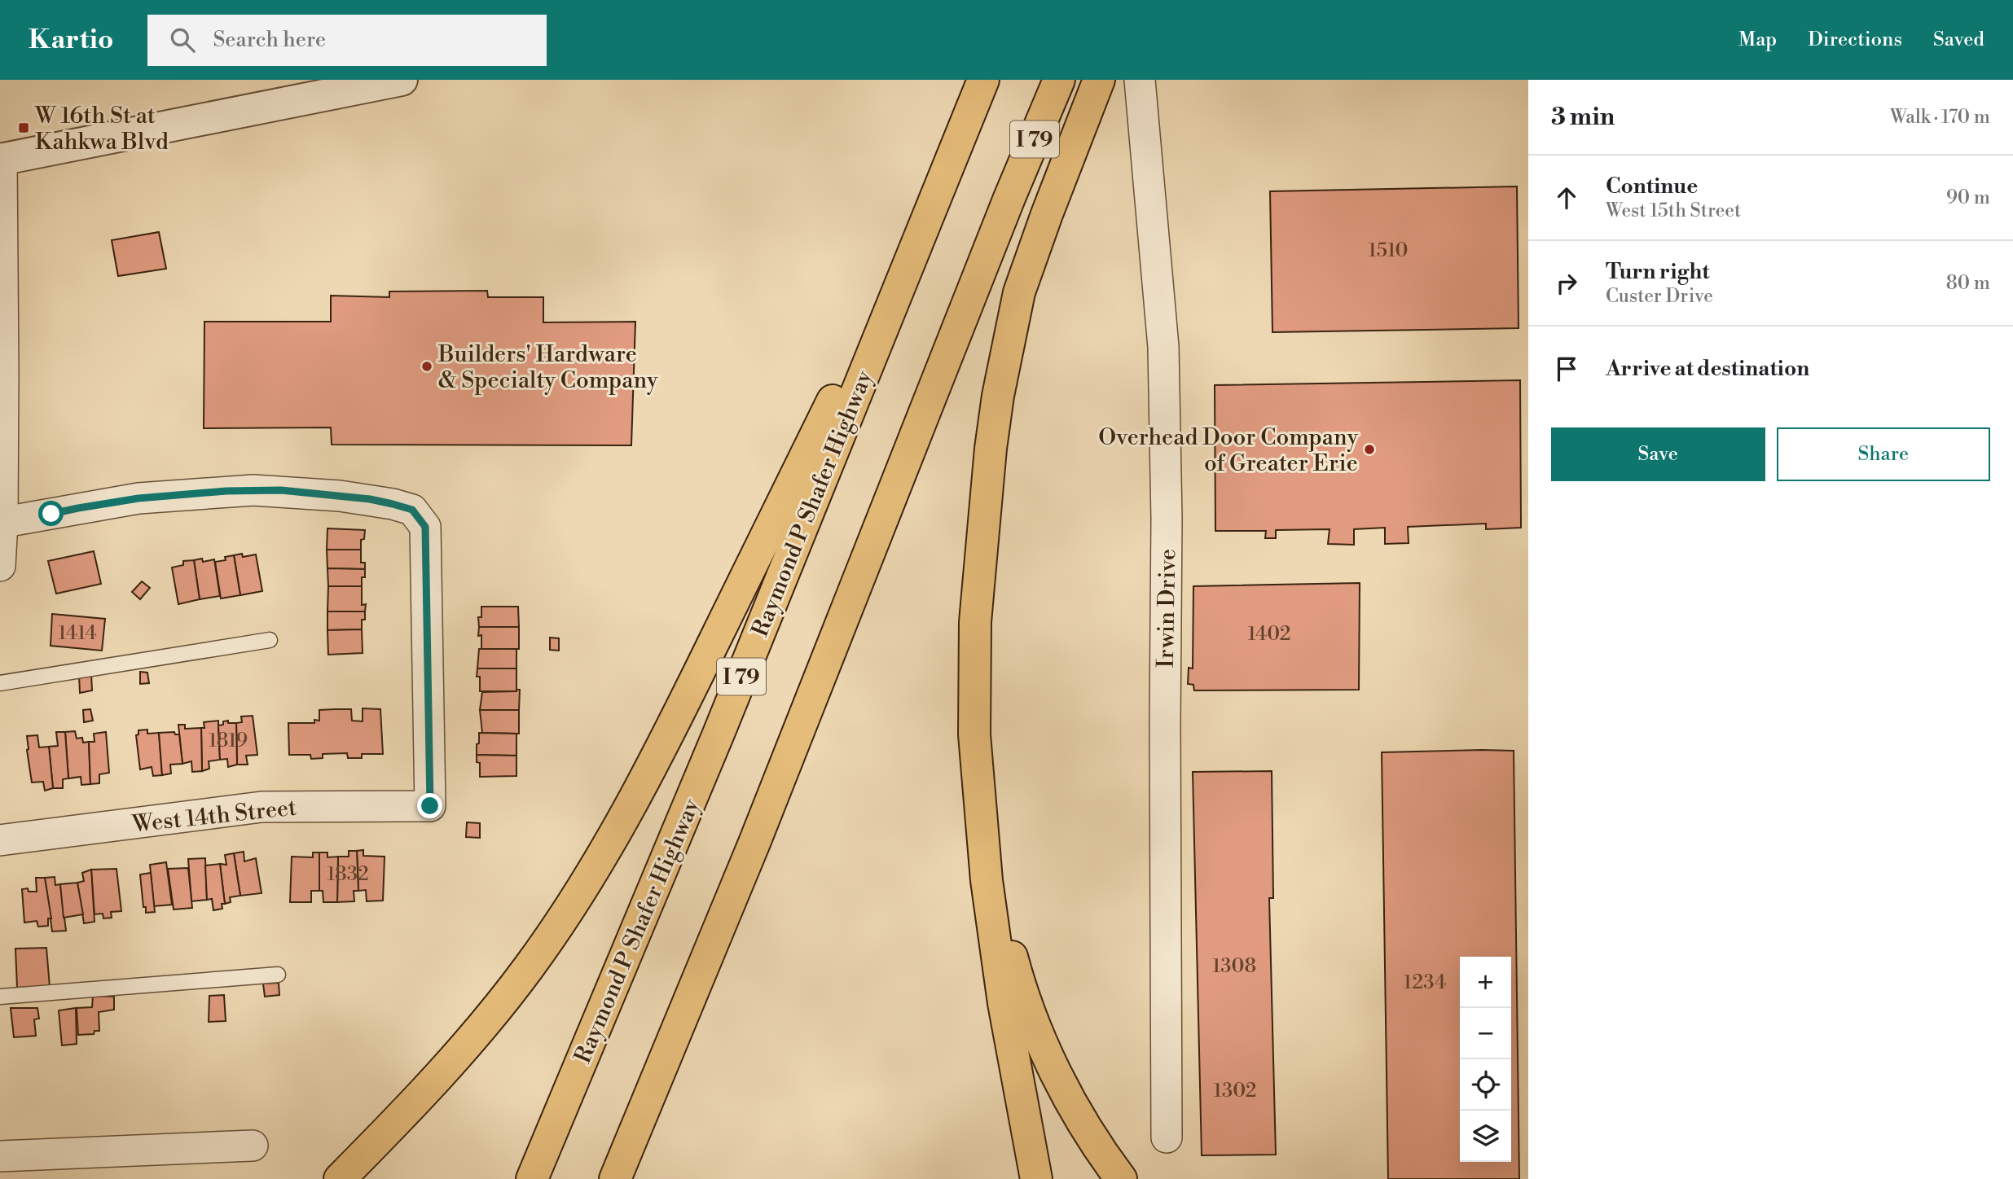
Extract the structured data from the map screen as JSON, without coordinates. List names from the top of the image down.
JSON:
{
  "streets": {
    "highway": ["I 79", "Raymond P Shafer Highway"],
    "street": ["Irwin Drive", "West 14th Street"]
  },
  "places": {
    "transit": ["W 16th St at Kahkwa Blvd"],
    "other": ["Builders' Hardware & Specialty Company", "Overhead Door Company of Greater Erie"]
  },
  "house_numbers": [
    "1510",
    "1414",
    "1402",
    "1819",
    "1832",
    "1308",
    "1234",
    "1302"
  ],
  "page": {
    "header": "Kartio",
    "search": "Search here",
    "nav": ["Map", "Directions", "Saved"],
    "heading": ["3 min", "Walk · 170 m"],
    "list": [
      ["Continue", "West 15th Street", "90 m"],
      ["Turn right", "Custer Drive", "80 m"],
      "Arrive at destination"
    ],
    "buttons": ["Save", "Share"],
    "map_buttons": ["+", "−"]
  }
}
